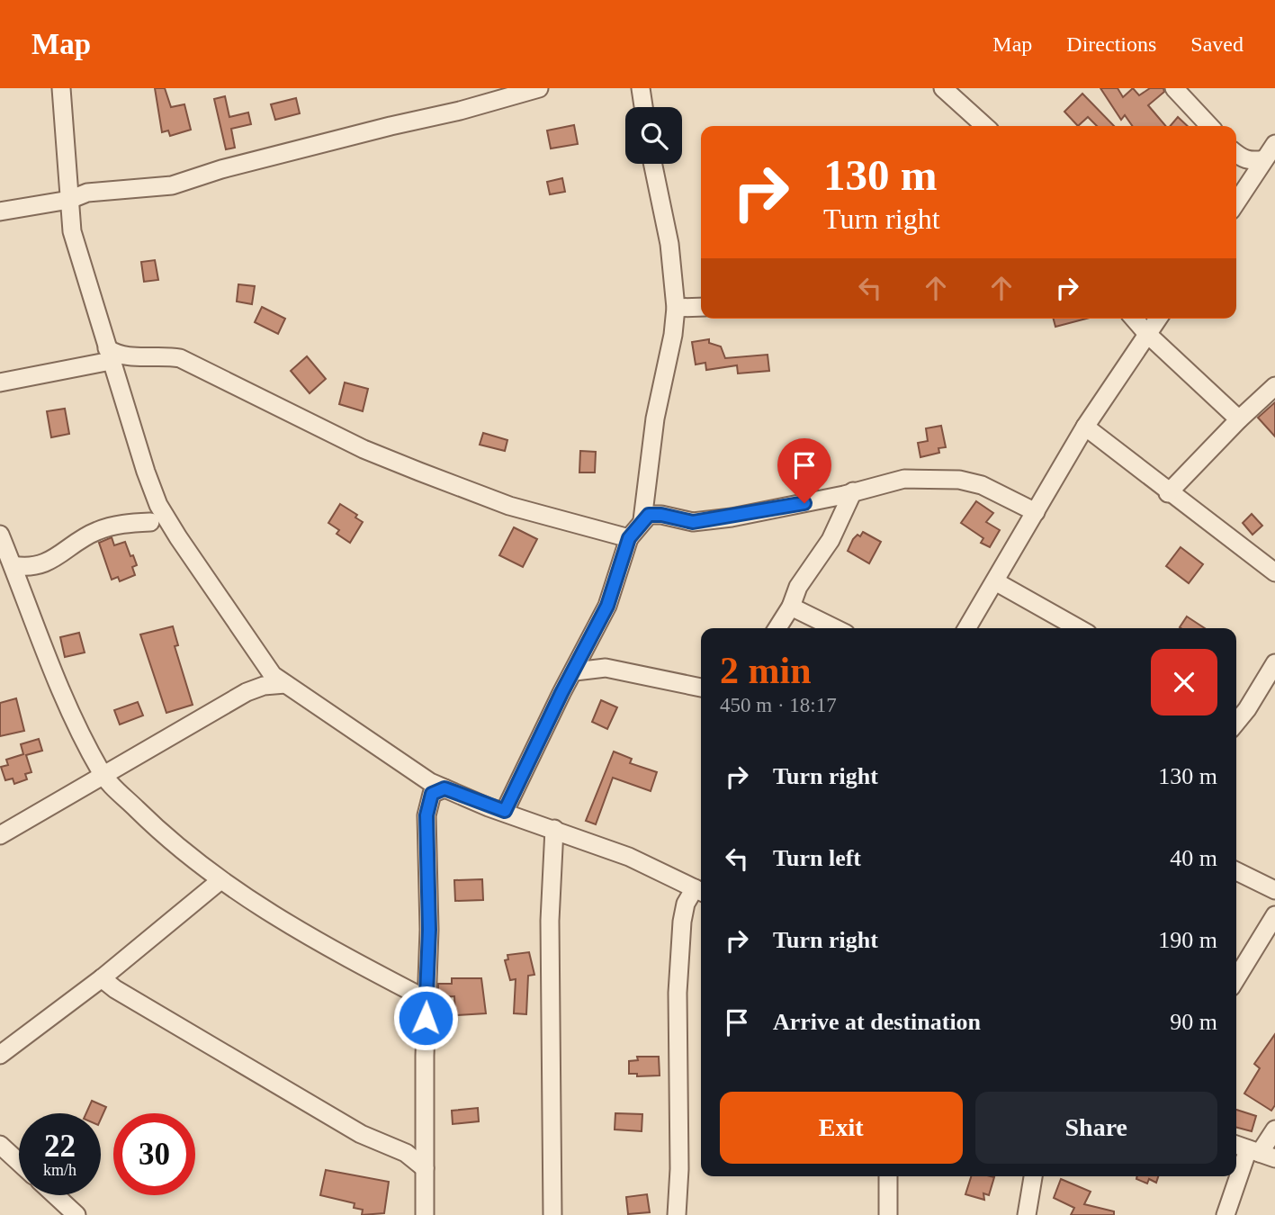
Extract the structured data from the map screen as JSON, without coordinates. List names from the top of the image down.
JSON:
{
  "page": {
    "header": "Map",
    "nav": ["Map", "Directions", "Saved"],
    "turn": ["130 m", "Turn right"],
    "heading": ["2 min", "450 m · 18:17"],
    "list": [
      {
        "name": "Turn right",
        "value": "130 m"
      },
      {
        "name": "Turn left",
        "value": "40 m"
      },
      {
        "name": "Turn right",
        "value": "190 m"
      },
      {
        "name": "Arrive at destination",
        "value": "90 m"
      }
    ],
    "buttons": ["Exit", "Share"],
    "speed": "22 km/h",
    "limit": "30"
  }
}
